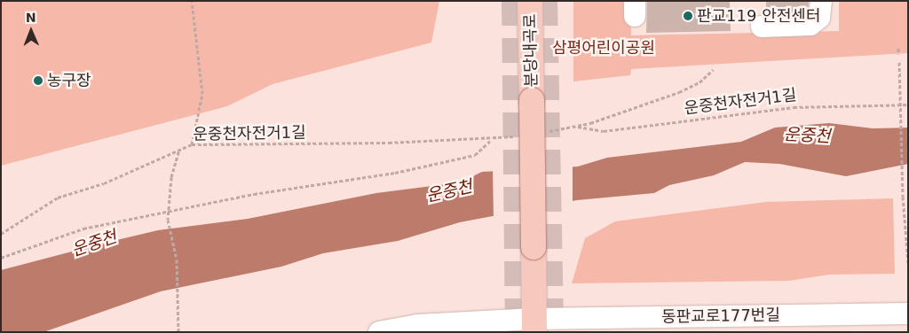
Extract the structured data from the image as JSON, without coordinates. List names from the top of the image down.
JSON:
{
  "streets": {
    "main road": ["분당내곡로"],
    "street": ["동판교로177번길"],
    "path": ["운중천자전거1길"]
  },
  "crossings": [
    ["분당내곡로", "동판교로177번길"]
  ],
  "water": ["운중천"],
  "parks": ["삼평어린이공원"],
  "places": ["판교119 안전센터", "농구장"],
  "north": "top"
}
